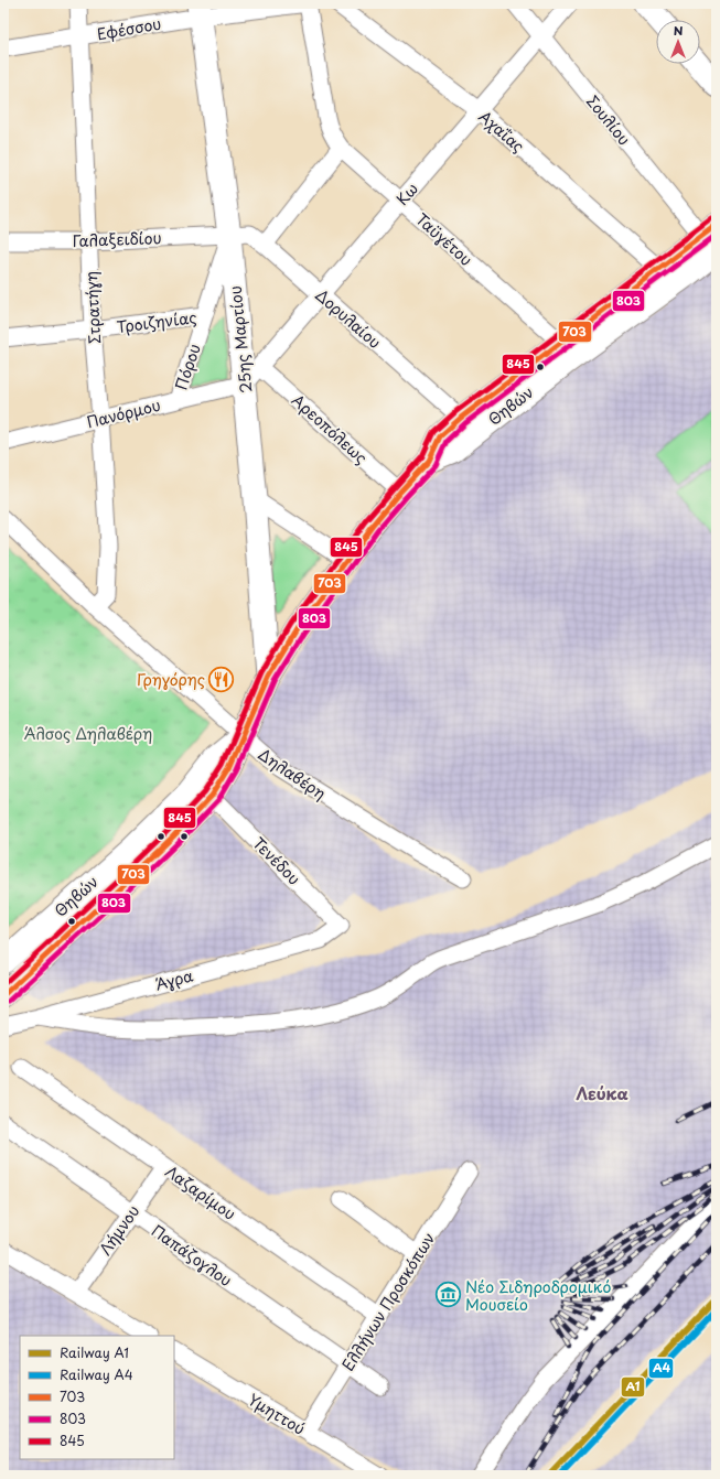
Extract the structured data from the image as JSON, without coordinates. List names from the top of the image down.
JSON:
{
  "streets": {
    "main road": ["25ης Μαρτίου", "Θηβών"],
    "street": [
      "Εφέσσου",
      "Σουλίου",
      "Αχαΐας",
      "Κω",
      "Γαλαξειδίου",
      "Ταϋγέτου",
      "Στρατήγη",
      "Δορυλαίου",
      "Τροιζηνίας",
      "Πόρου",
      "Πανόρμου",
      "Αρεοπόλεως",
      "Δηλαβέρη",
      "Τενέδου",
      "Άγρα",
      "Λαζαρίμου",
      "Λήμνου",
      "Παπάζογλου",
      "Ελλήνων Προσκόπων",
      "Υμηττού"
    ]
  },
  "crossings": [
    ["Εφέσσου", "Ταϋγέτου"],
    ["Εφέσσου", "Στρατήγη"],
    ["Εφέσσου", "25ης Μαρτίου"],
    ["Σουλίου", "Κω"],
    ["Σουλίου", "Θηβών"],
    ["Αχαΐας", "Κω"],
    ["Αχαΐας", "Θηβών"],
    ["Κω", "Ταϋγέτου"],
    ["Κω", "Δορυλαίου"],
    ["Κω", "25ης Μαρτίου"],
    ["Κω", "Πανόρμου"],
    ["Κω", "Αρεοπόλεως"],
    ["Γαλαξειδίου", "Στρατήγη"],
    ["Γαλαξειδίου", "Δορυλαίου"],
    ["Γαλαξειδίου", "25ης Μαρτίου"],
    ["Γαλαξειδίου", "Πόρου"],
    ["Ταϋγέτου", "Θηβών"],
    ["Στρατήγη", "Τροιζηνίας"],
    ["Στρατήγη", "Πανόρμου"],
    ["Στρατήγη", "Δηλαβέρη"],
    ["Δορυλαίου", "25ης Μαρτίου"],
    ["Δορυλαίου", "Πόρου"],
    ["Δορυλαίου", "Θηβών"],
    ["Τροιζηνίας", "Πόρου"],
    ["25ης Μαρτίου", "Πόρου"],
    ["25ης Μαρτίου", "Θηβών"],
    ["25ης Μαρτίου", "Πανόρμου"],
    ["Πόρου", "Πανόρμου"],
    ["Θηβών", "Αρεοπόλεως"],
    ["Θηβών", "Δηλαβέρη"],
    ["Θηβών", "Τενέδου"],
    ["Τενέδου", "Άγρα"],
    ["Λαζαρίμου", "Λήμνου"],
    ["Λαζαρίμου", "Ελλήνων Προσκόπων"],
    ["Λήμνου", "Παπάζογλου"],
    ["Παπάζογλου", "Ελλήνων Προσκόπων"],
    ["Ελλήνων Προσκόπων", "Υμηττού"]
  ],
  "districts": ["Λεύκα"],
  "parks": ["Άλσος Δηλαβέρη"],
  "places": {
    "restaurant": ["Γρηγόρης"],
    "museum": ["Νέο Σιδηροδρομικό Μουσείο"]
  },
  "lines": [
    "transit line 845",
    "transit line 703",
    "transit line 803",
    "rail line A1",
    "rail line A4"
  ],
  "legend": [
    "Railway A1",
    "Railway A4",
    "703",
    "803",
    "845"
  ],
  "north": "top"
}
